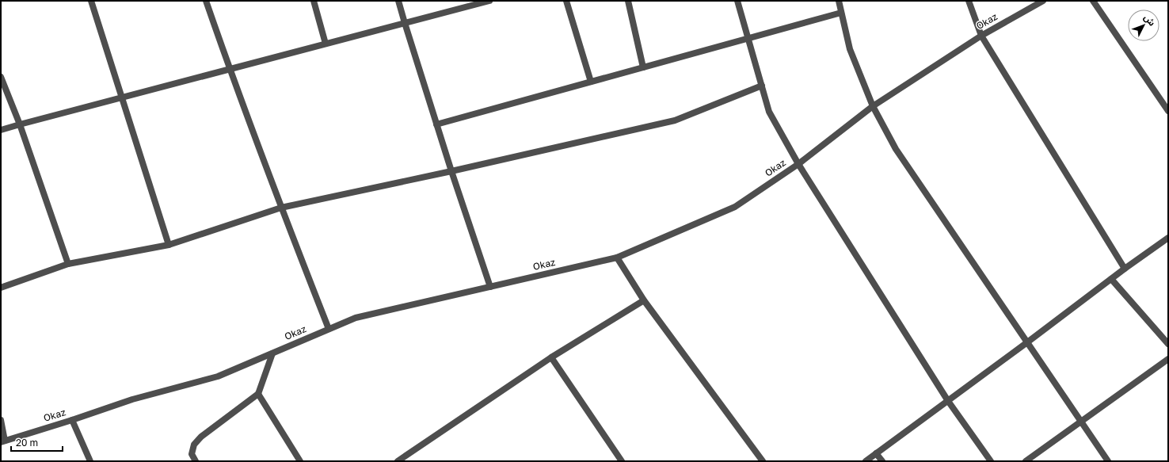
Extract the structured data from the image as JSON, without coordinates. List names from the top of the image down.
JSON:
{
  "streets": {
    "street": ["Okaz"]
  },
  "scale_bar": "20 m",
  "north": "top right"
}
